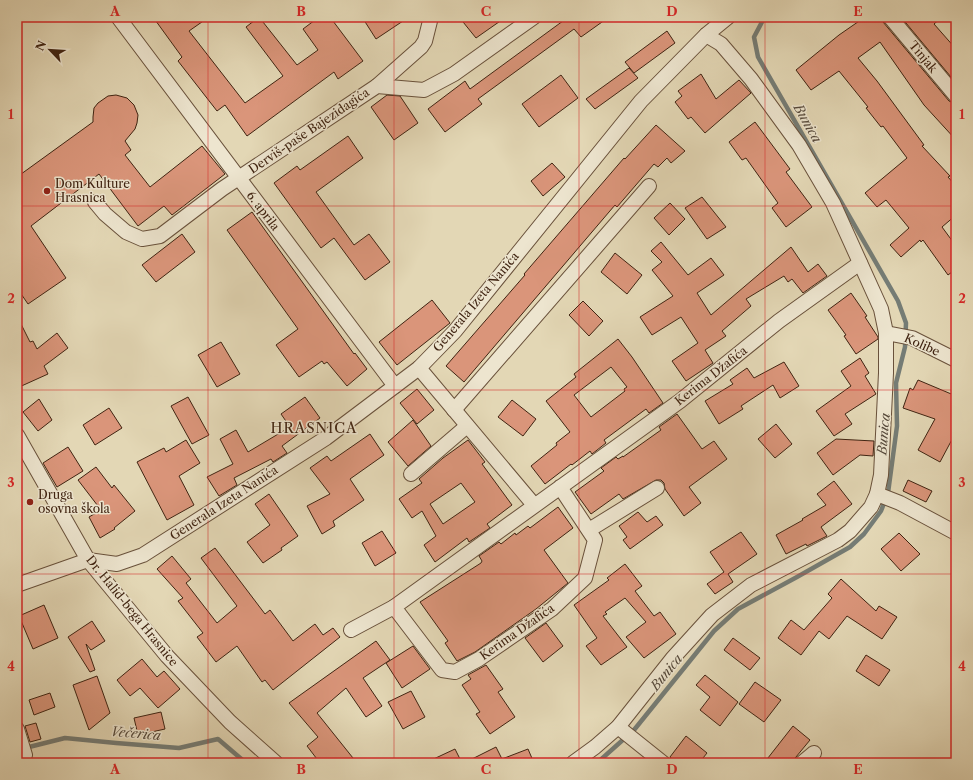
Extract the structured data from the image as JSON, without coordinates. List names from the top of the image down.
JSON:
{
  "streets": {
    "street": [
      "Tinjak",
      "Derviš-paše Bajezidagića",
      "6. aprila",
      "Generala Izeta Nanića",
      "Kolibe",
      "Kerima Džafića",
      "Dr. Halid-bega Hrasnice"
    ]
  },
  "crossings": [
    ["Derviš-paše Bajezidagića", "6. aprila"],
    ["6. aprila", "Generala Izeta Nanića"],
    ["Generala Izeta Nanića", "Dr. Halid-bega Hrasnice"]
  ],
  "districts": ["HRASNICA"],
  "water": ["Bunica", "Večerica"],
  "places": ["Dom Kulture Hrasnica", "Druga osovna škola"],
  "north": "top left",
  "grid": {
    "columns": [
      "A",
      "B",
      "C",
      "D",
      "E"
    ],
    "rows": [
      "1",
      "2",
      "3",
      "4"
    ]
  }
}
